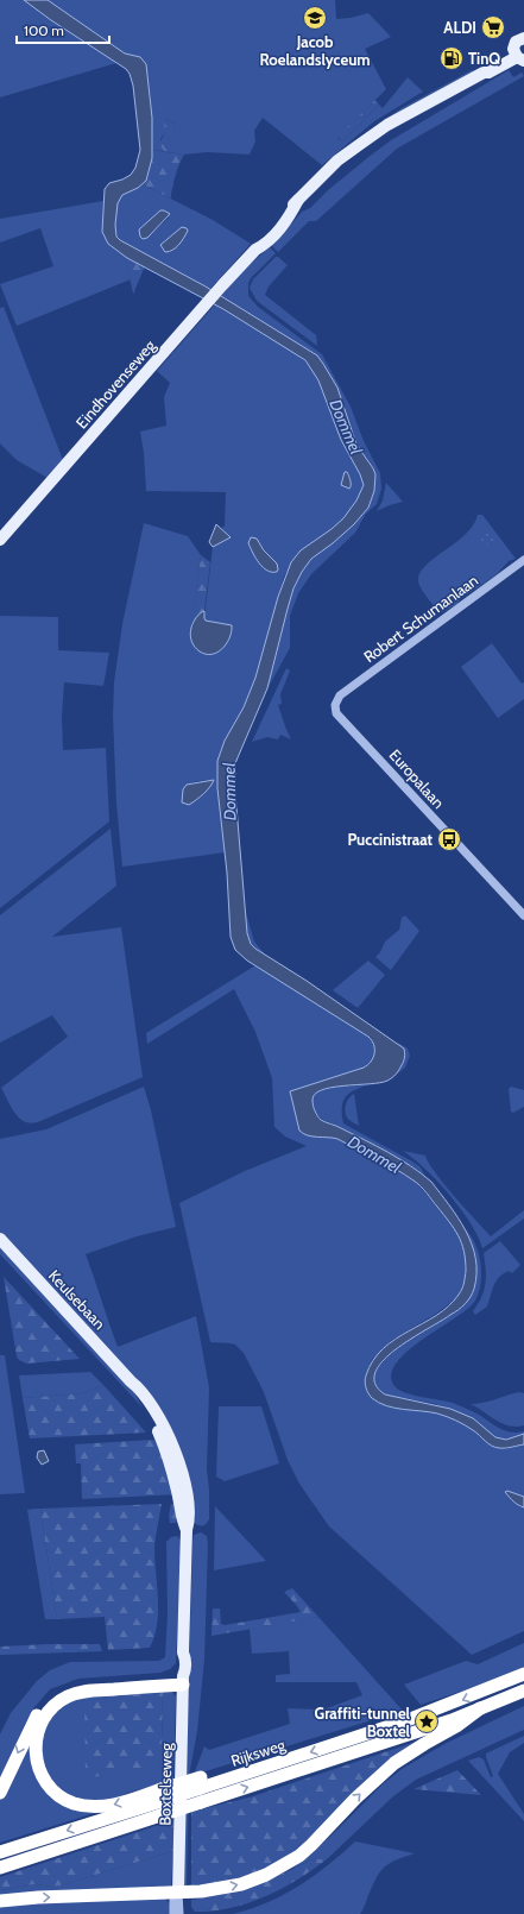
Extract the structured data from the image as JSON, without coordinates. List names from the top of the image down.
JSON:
{
  "streets": {
    "highway": ["Rijksweg"],
    "main road": ["Eindhovenseweg", "Keulsebaan", "Boxtelseweg"],
    "street": ["Robert Schumanlaan", "Europalaan"]
  },
  "crossings": [
    ["Robert Schumanlaan", "Europalaan"],
    ["Keulsebaan", "Boxtelseweg"]
  ],
  "water": ["Dommel"],
  "places": {
    "school or university": ["Jacob Roelandslyceum"],
    "supermarket": ["ALDI"],
    "fuel station": ["TinQ"],
    "bus stop": ["Puccinistraat"],
    "place": ["Graffiti-tunnel Boxtel"]
  },
  "scale_bar": "100 m"
}
